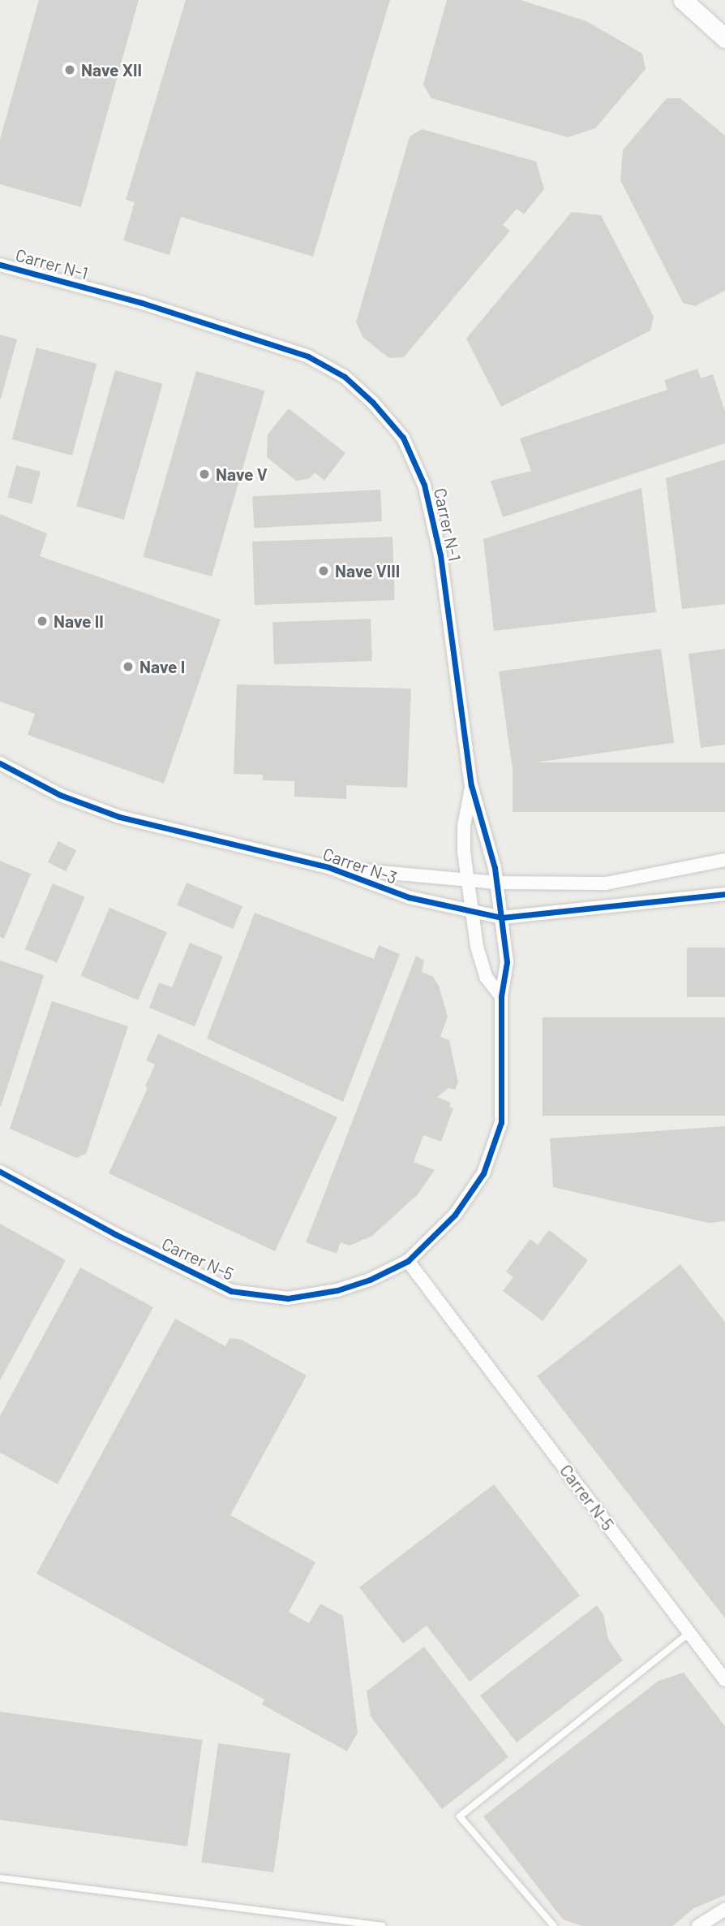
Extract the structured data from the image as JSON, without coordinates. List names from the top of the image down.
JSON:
{
  "streets": {
    "street": ["Carrer N-1", "Carrer N-3", "Carrer N-5"]
  },
  "crossings": [
    ["Carrer N-1", "Carrer N-3"],
    ["Carrer N-1", "Carrer N-5"]
  ],
  "places": [
    "Nave XII",
    "Nave V",
    "Nave VIII",
    "Nave II",
    "Nave I"
  ]
}
